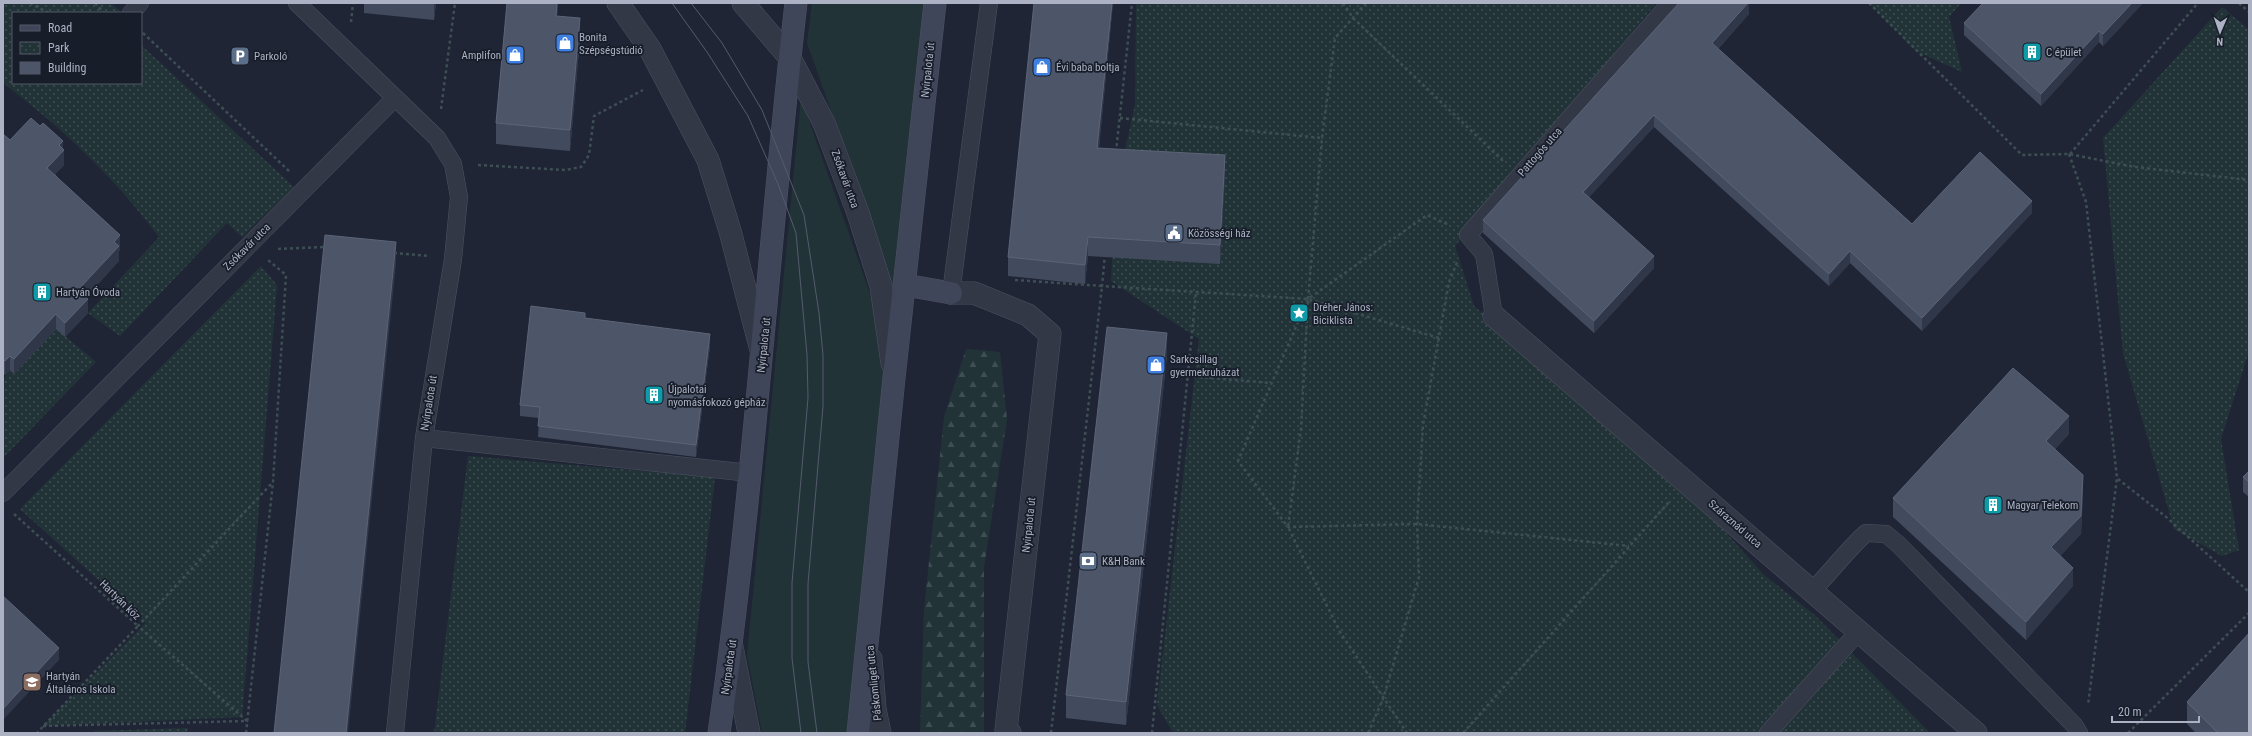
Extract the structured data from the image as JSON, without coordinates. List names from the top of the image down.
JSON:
{
  "streets": {
    "main road": ["Nyírpalota út"],
    "street": ["Zsókavár utca", "Száraznád utca", "Páskomliget utca"],
    "lane": ["Pattogós utca"],
    "path": ["Hartyán köz"]
  },
  "crossings": [
    ["Nyírpalota út", "Zsókavár utca"],
    ["Nyírpalota út", "Páskomliget utca"]
  ],
  "places": {
    "shop": [
      "Bonita Szépségstúdió",
      "Amplifon",
      "Évi baba boltja",
      "Sarkcsillag gyermekruházat"
    ],
    "building": [
      "C épület",
      "Hartyán Óvoda",
      "Újpalotai nyomásfokozó gépház",
      "Magyar Telekom"
    ],
    "parking": ["Parkoló"],
    "public building": ["Közösségi ház"],
    "place": ["Dréher János: Biciklista"],
    "bank": ["K&H Bank"],
    "school or university": ["Hartyán Általános Iskola"]
  },
  "legend": ["Road", "Park", "Building"],
  "scale_bar": "20 m",
  "north": "bottom"
}
